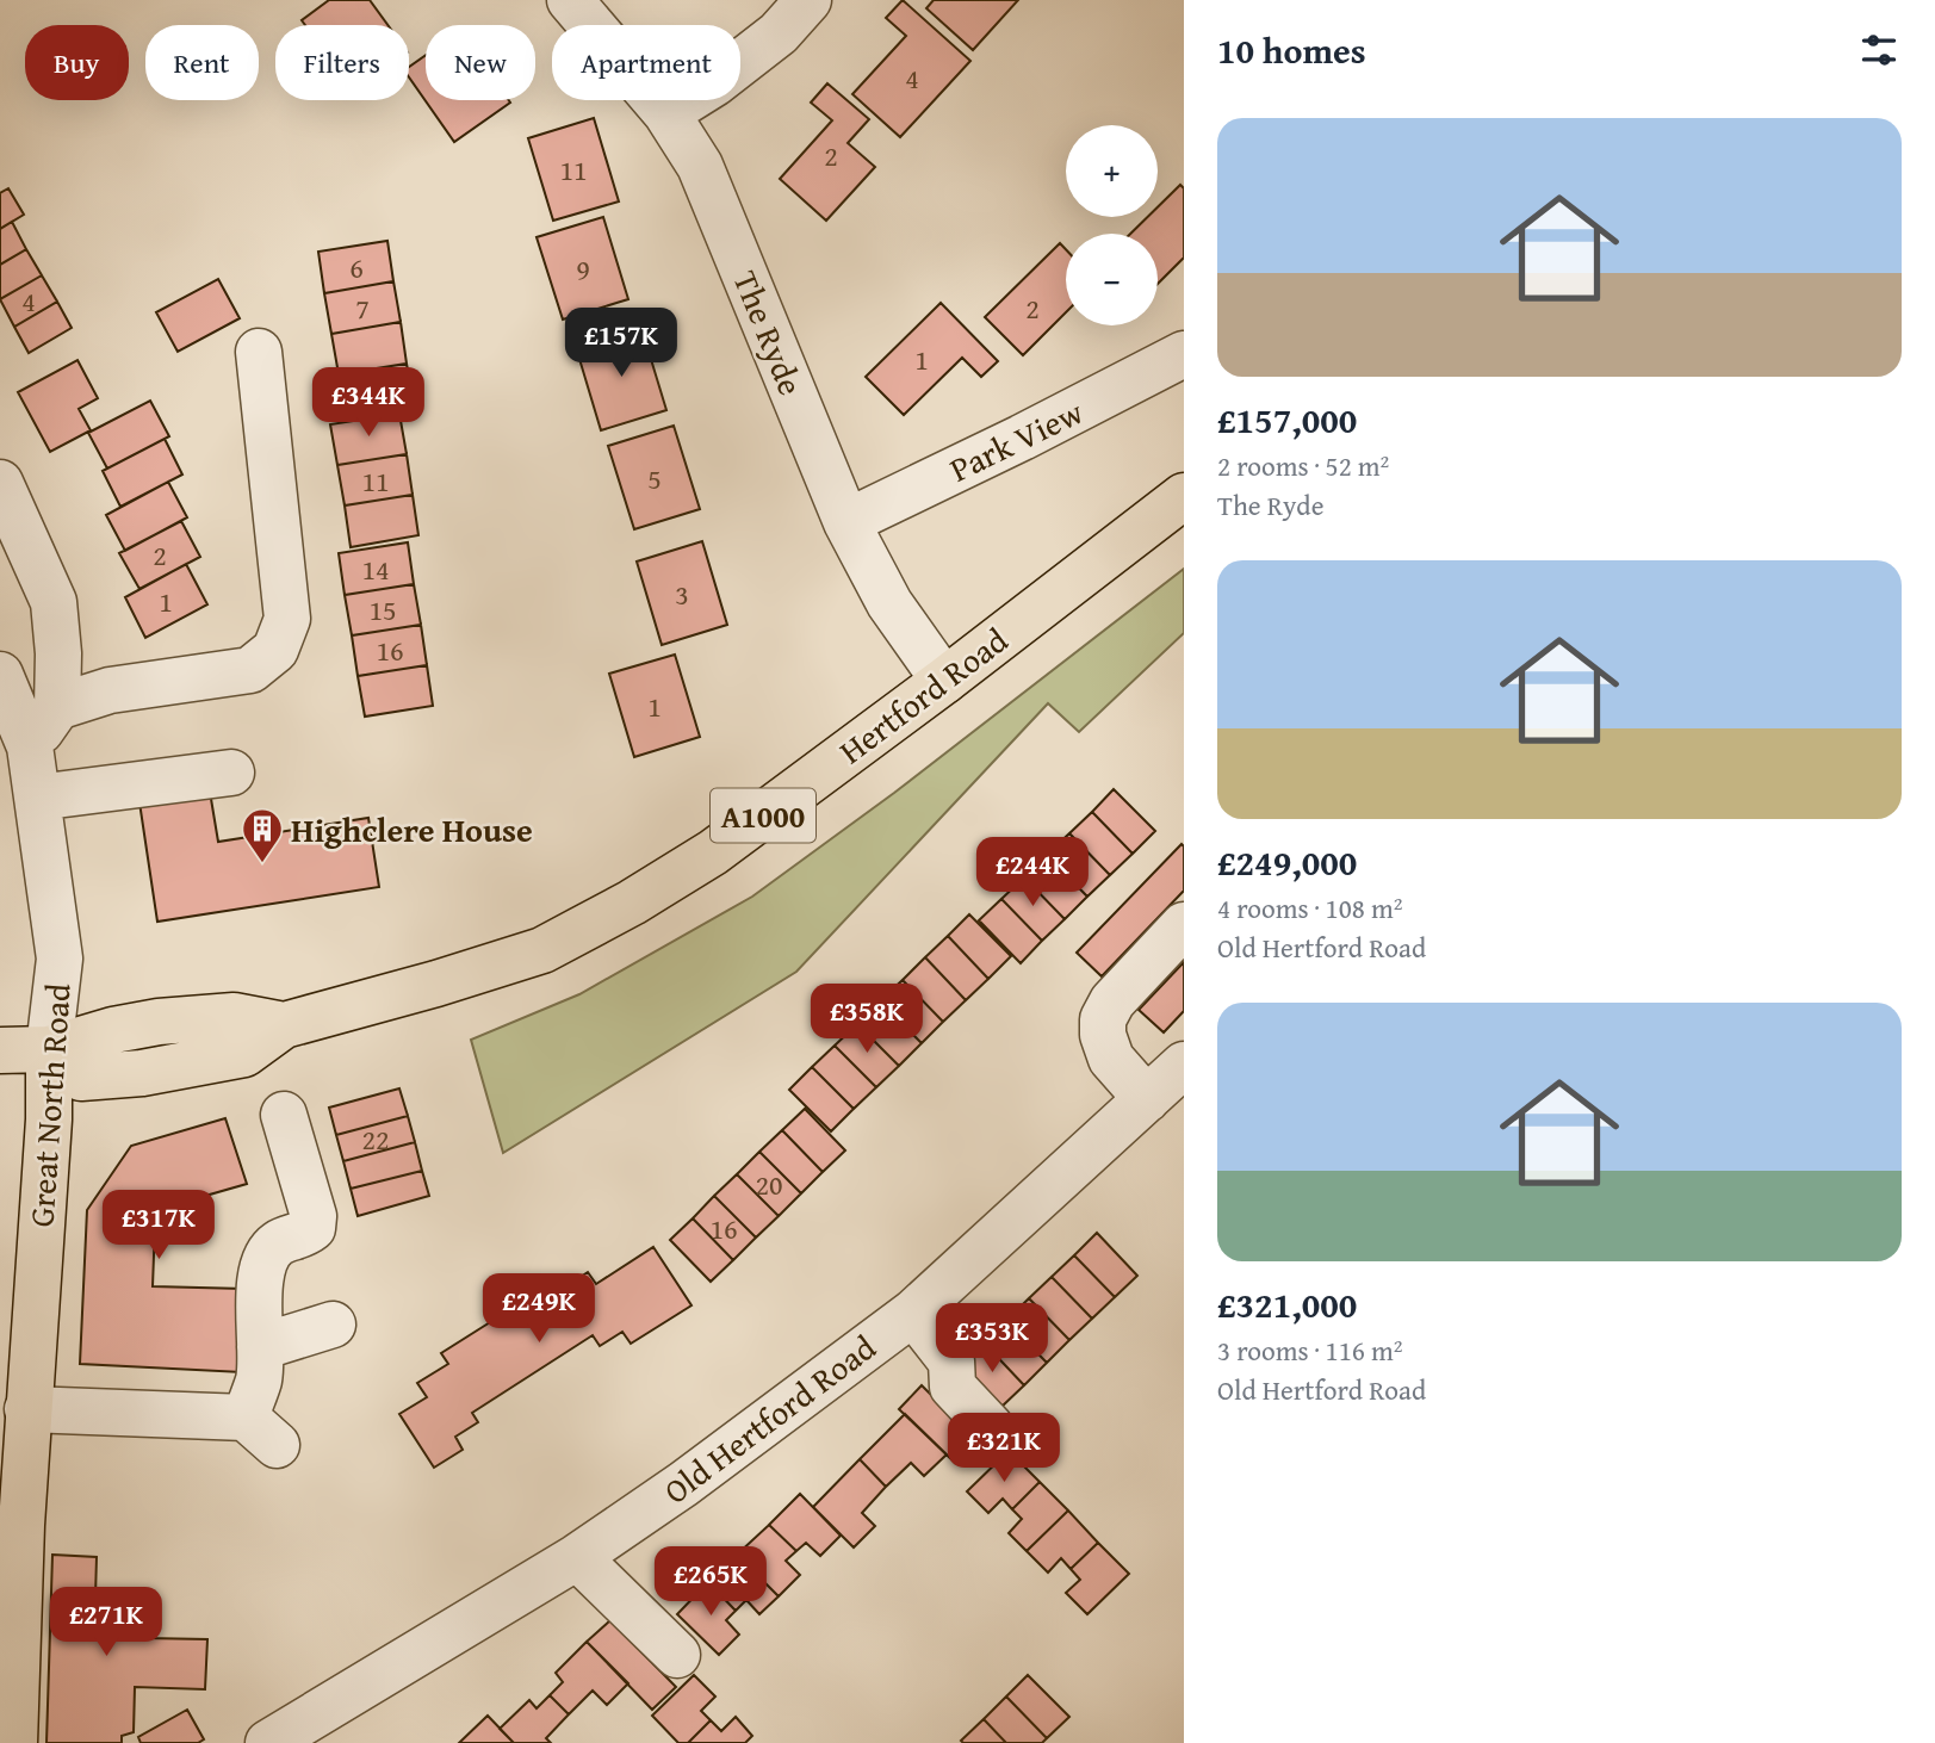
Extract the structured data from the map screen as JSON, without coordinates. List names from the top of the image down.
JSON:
{
  "streets": {
    "main road": ["Hertford Road", "A1000", "Great North Road"],
    "street": ["The Ryde", "Park View", "Old Hertford Road"]
  },
  "crossings": [
    ["The Ryde", "Park View"],
    ["The Ryde", "Hertford Road"],
    ["Hertford Road", "Great North Road"]
  ],
  "places": {
    "building": ["Highclere House"]
  },
  "house_numbers": [
    "4",
    "2",
    "11",
    "6",
    "9",
    "4",
    "7",
    "2",
    "1",
    "5",
    "11",
    "2",
    "14",
    "3",
    "1",
    "15",
    "16",
    "1",
    "22",
    "20",
    "16"
  ],
  "page": {
    "heading": "10 homes",
    "chip": [
      "Buy",
      "Rent",
      "Filters",
      "New",
      "Apartment"
    ],
    "list": [
      {
        "name": "£157,000",
        "note": "2 rooms · 52 m² · The Ryde"
      },
      {
        "name": "£249,000",
        "note": "4 rooms · 108 m² · Old Hertford Road"
      },
      {
        "name": "£321,000",
        "note": "3 rooms · 116 m² · Old Hertford Road"
      }
    ],
    "map_buttons": ["+", "−"],
    "price": [
      "£157K",
      "£344K",
      "£244K",
      "£358K",
      "£317K",
      "£249K",
      "£353K",
      "£321K",
      "£265K",
      "£271K"
    ]
  }
}
